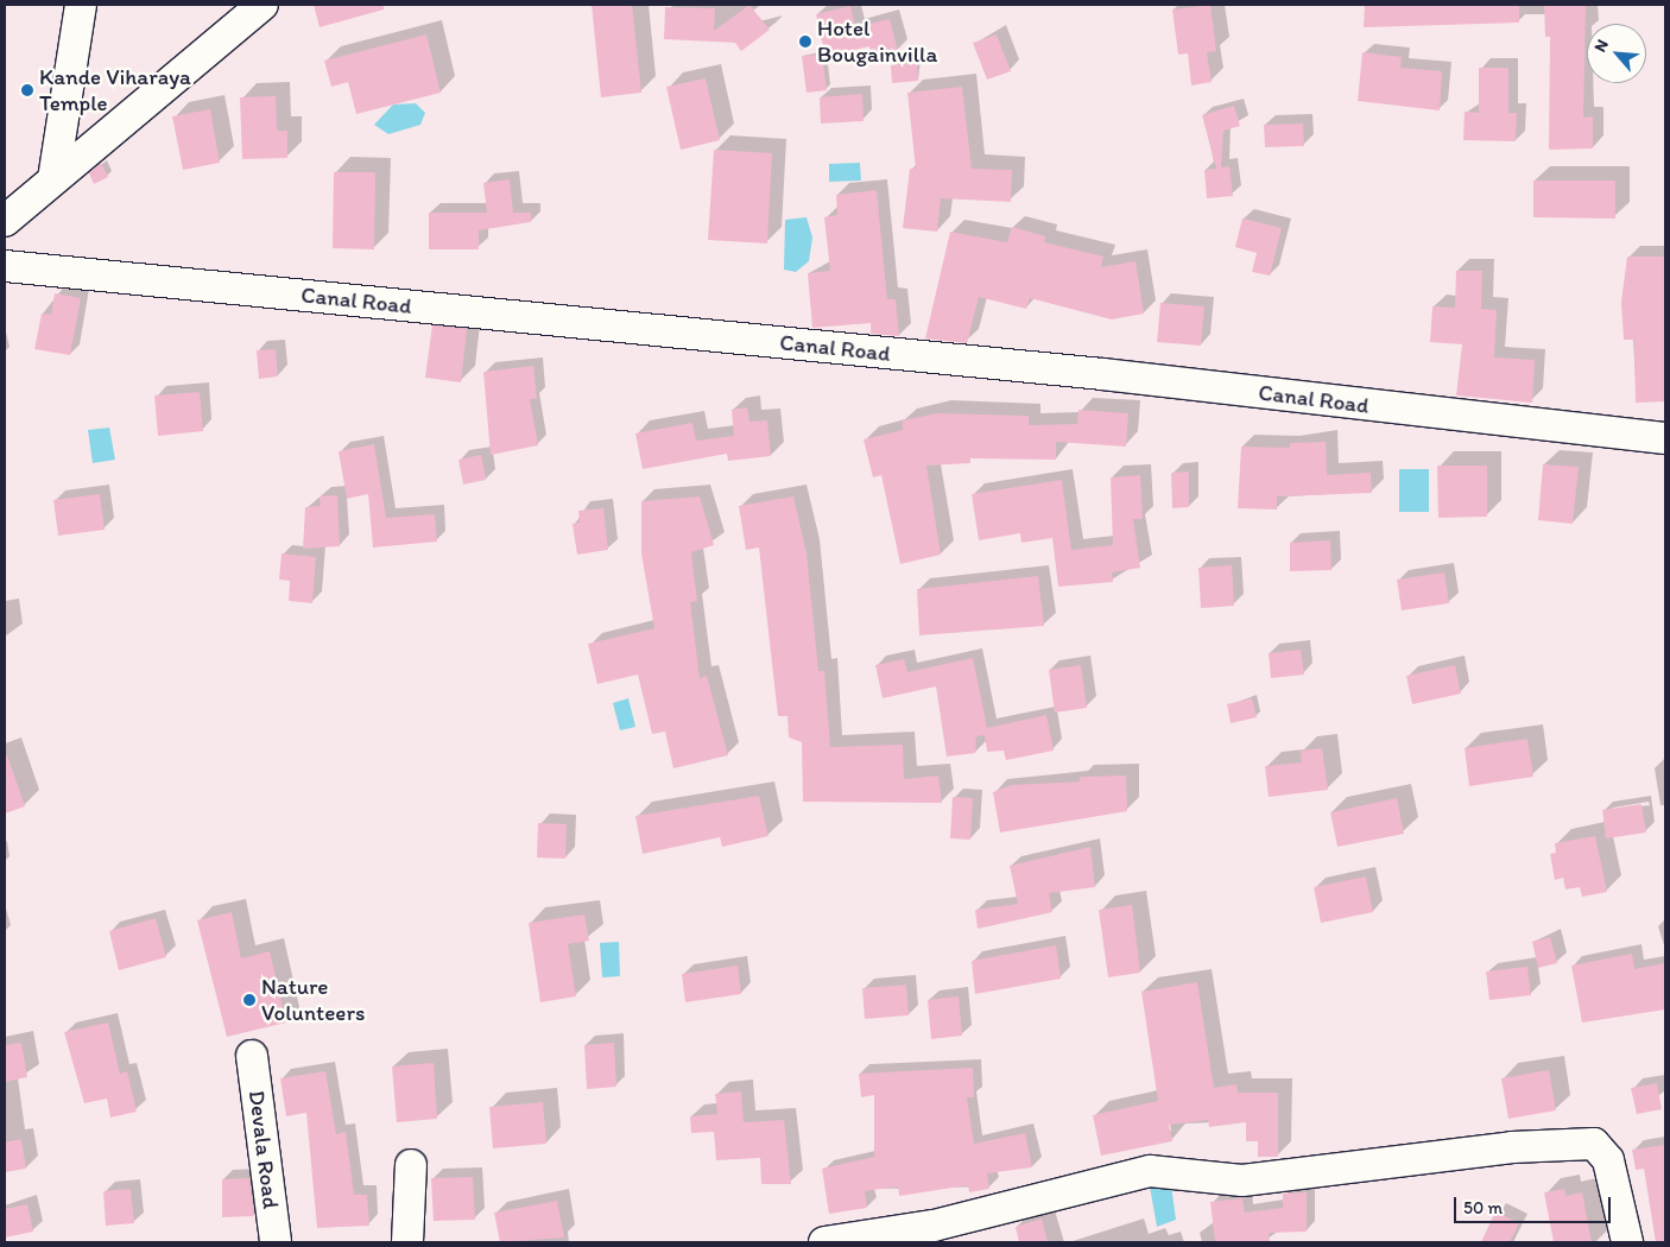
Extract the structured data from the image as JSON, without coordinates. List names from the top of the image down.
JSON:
{
  "streets": {
    "street": ["Canal Road", "Devala Road"]
  },
  "places": ["Hotel Bougainvilla", "Kande Viharaya Temple", "Nature Volunteers"],
  "scale_bar": "50 m",
  "north": "top left"
}
